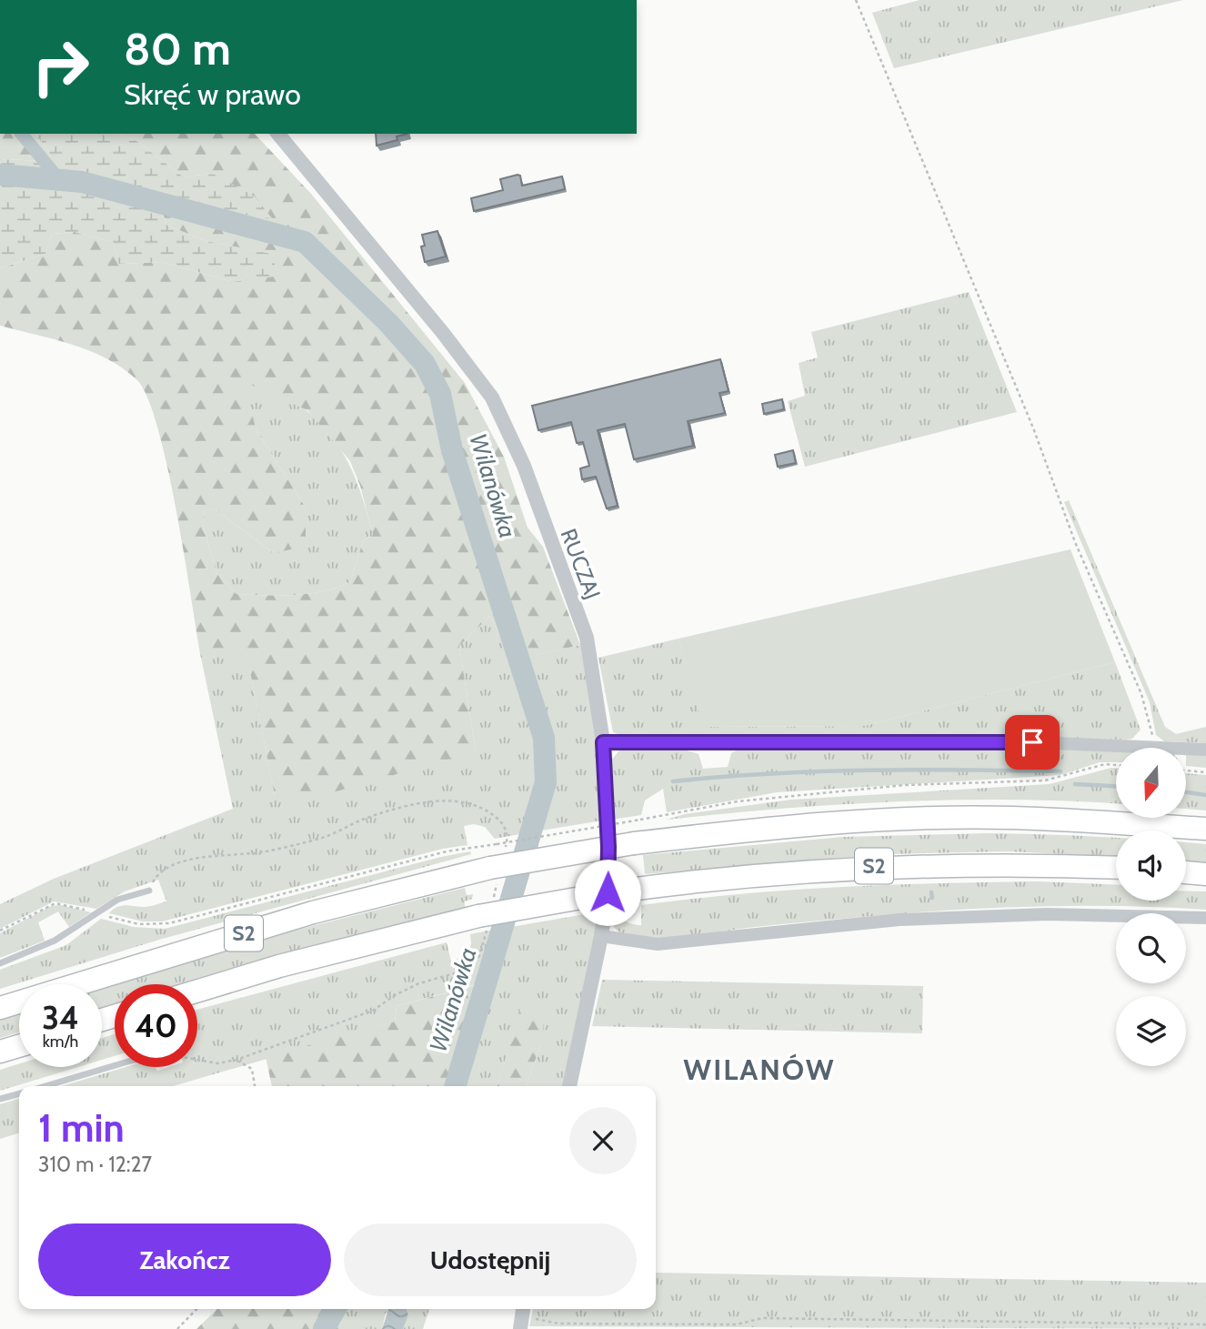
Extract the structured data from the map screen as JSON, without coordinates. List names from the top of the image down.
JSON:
{
  "streets": {
    "highway": ["S2"],
    "street": ["RUCZAJ"]
  },
  "districts": ["WILANÓW"],
  "water": ["Wilanówka"],
  "north": "bottom",
  "page": {
    "turn": ["80 m", "Skręć w prawo"],
    "speed": "34 km/h",
    "limit": "40",
    "heading": ["1 min", "310 m · 12:27"],
    "buttons": ["Zakończ", "Udostępnij"]
  }
}
